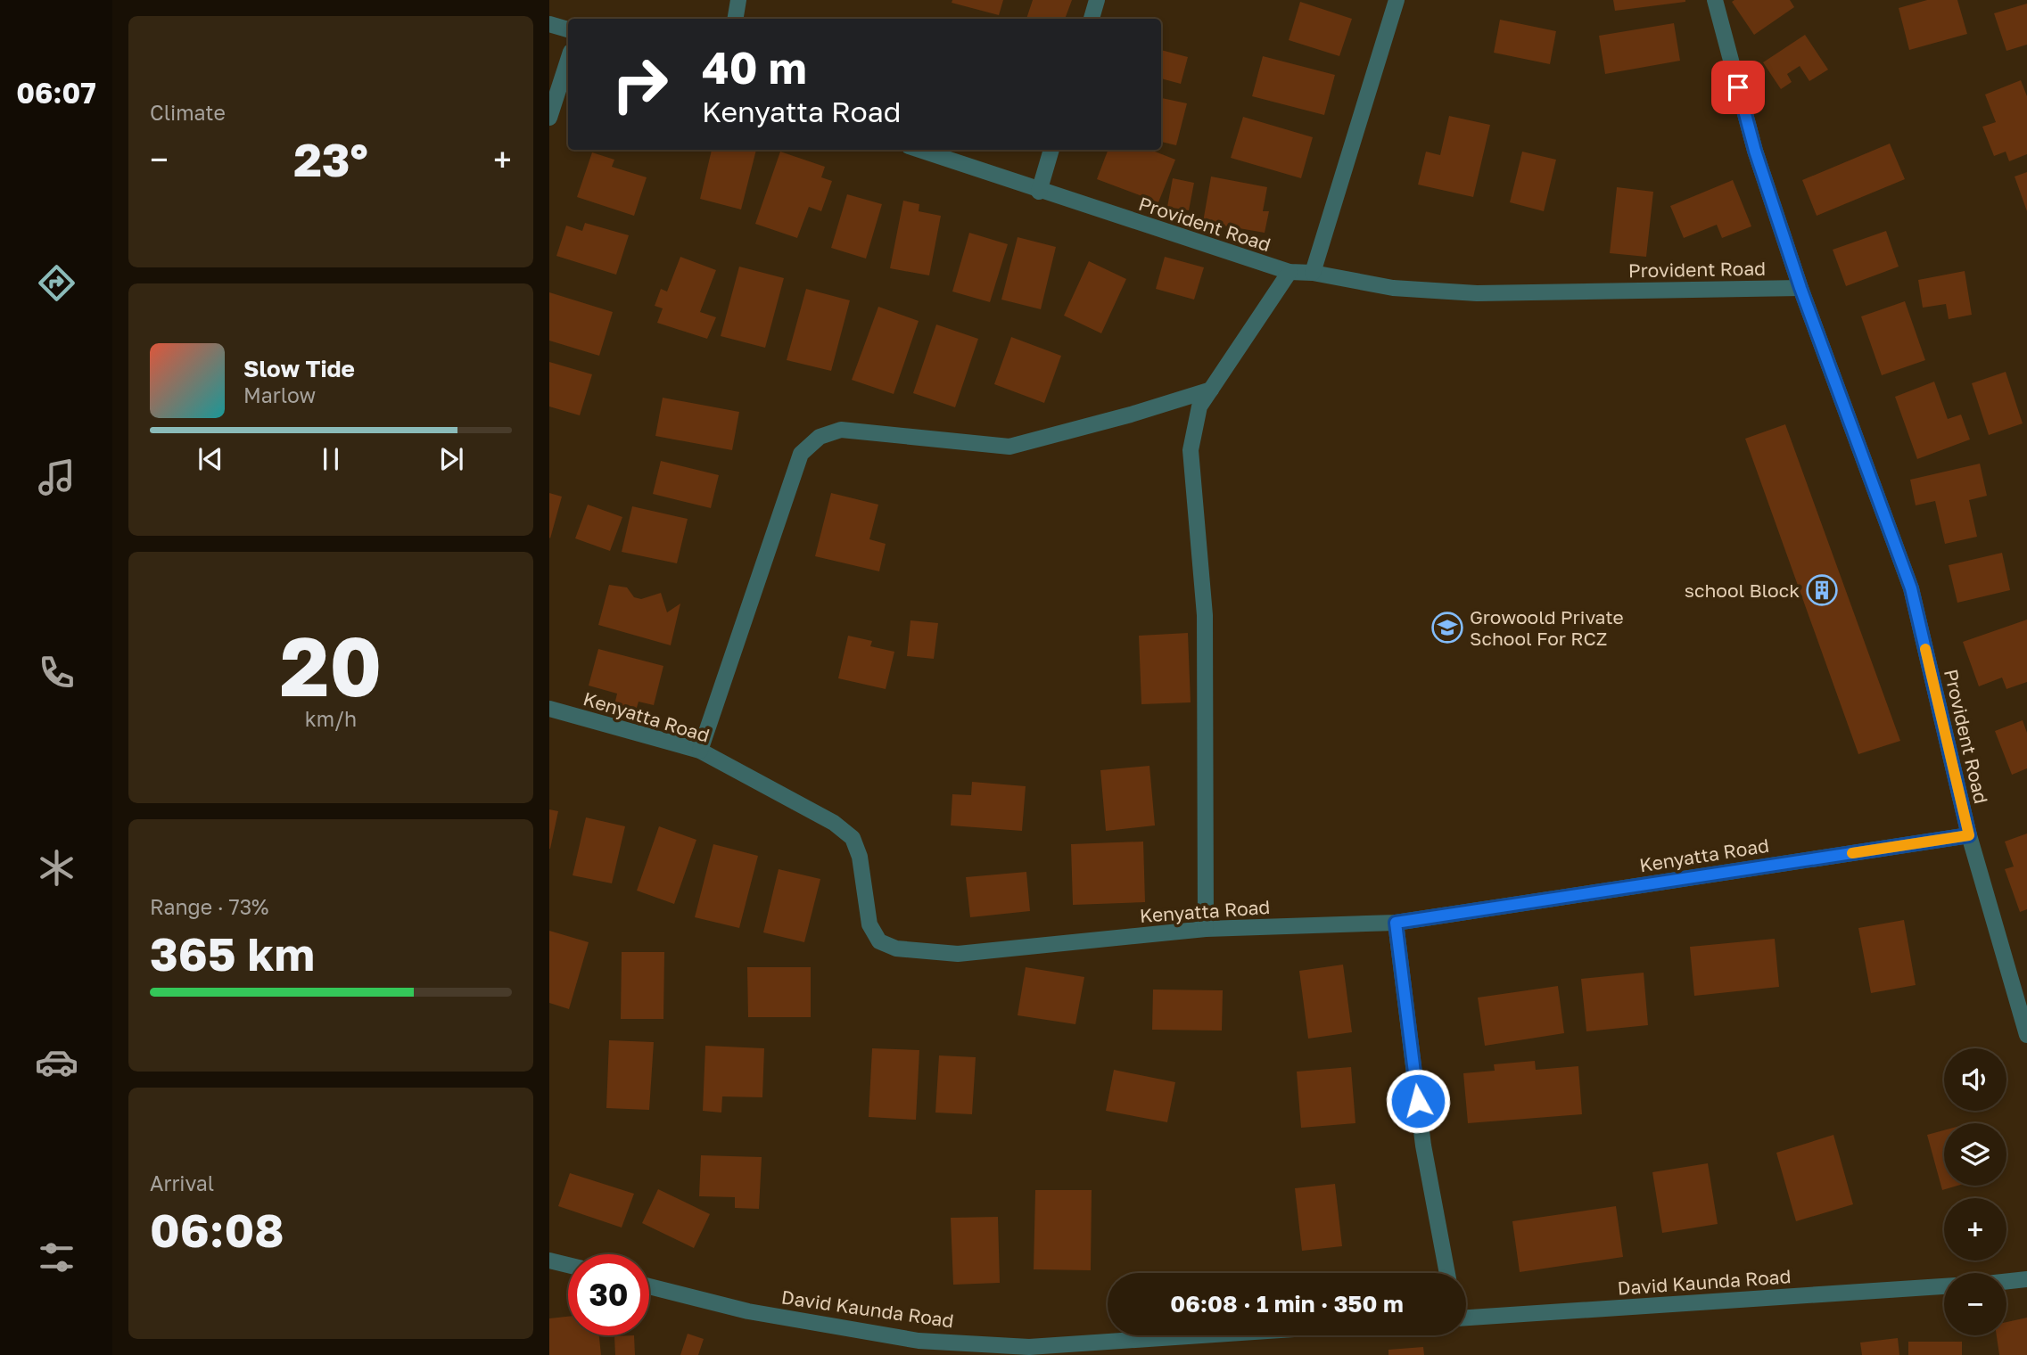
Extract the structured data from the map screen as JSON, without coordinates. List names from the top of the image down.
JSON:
{
  "streets": {
    "street": ["Provident Road", "Kenyatta Road", "David Kaunda Road"]
  },
  "crossings": [
    ["Provident Road", "Kenyatta Road"]
  ],
  "places": {
    "building": ["school Block"],
    "school or university": ["Growoold Private School For RCZ"]
  },
  "page": {
    "tabs": "06:07",
    "tile": [
      "Climate",
      ["20", "km/h"],
      ["Range · 73%", "365 km"],
      ["Arrival", "06:08"]
    ],
    "turn": ["40 m", "Kenyatta Road"],
    "heat": ["−", "23°", "+"],
    "song": ["Slow Tide", "Marlow"],
    "map_buttons": ["+", "−"],
    "limit": "30",
    "trip": "06:08 · 1 min · 350 m"
  }
}
